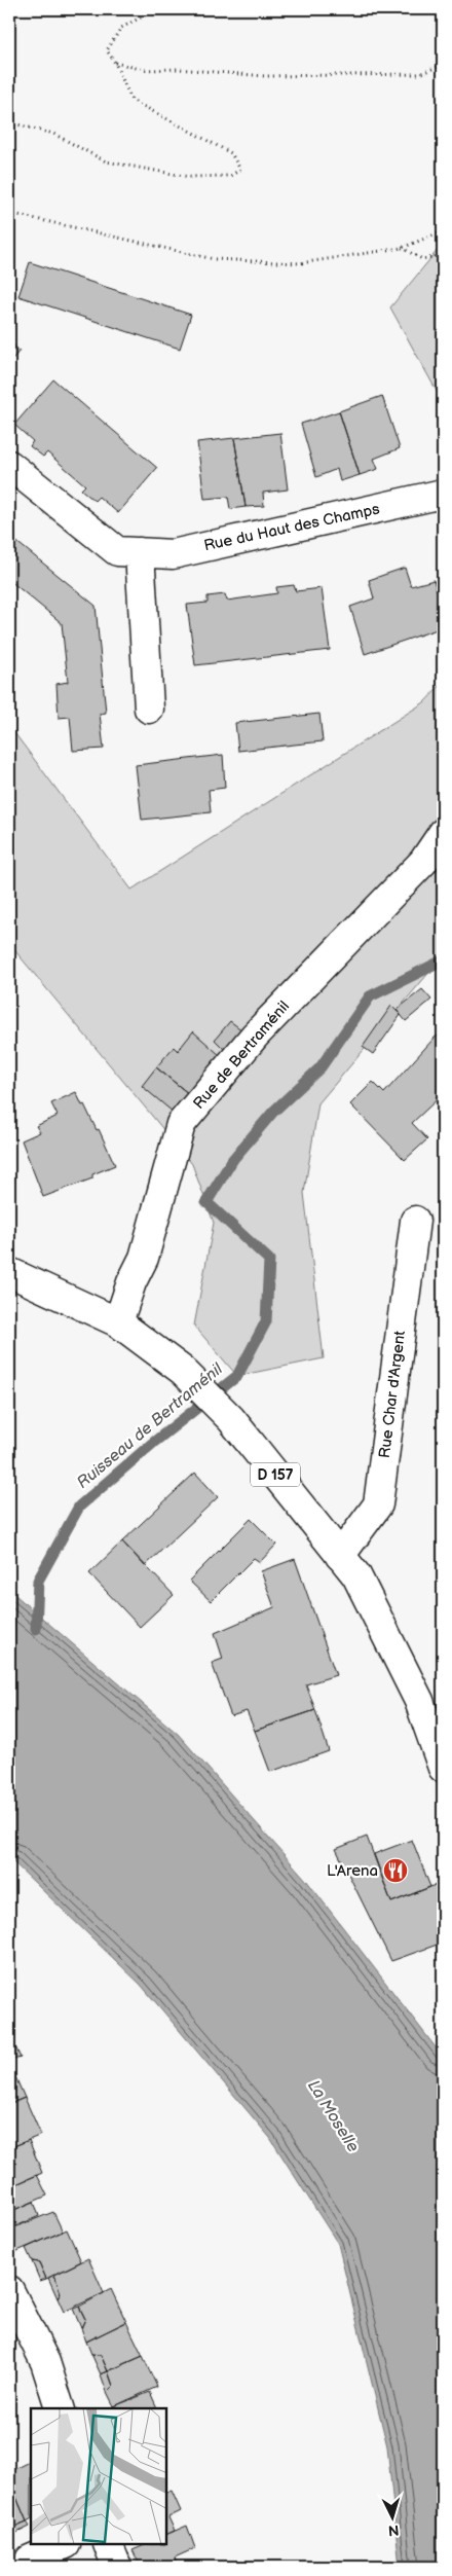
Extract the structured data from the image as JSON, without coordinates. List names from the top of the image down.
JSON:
{
  "streets": {
    "street": [
      "Rue du Haut des Champs",
      "Rue de Bertraménil",
      "Rue Char d'Argent",
      "D 157"
    ]
  },
  "crossings": [
    ["Rue de Bertraménil", "D 157"],
    ["Rue Char d'Argent", "D 157"]
  ],
  "water": ["Ruisseau de Bertraménil", "La Moselle"],
  "places": {
    "restaurant": ["L'Arena"]
  },
  "north": "bottom"
}
